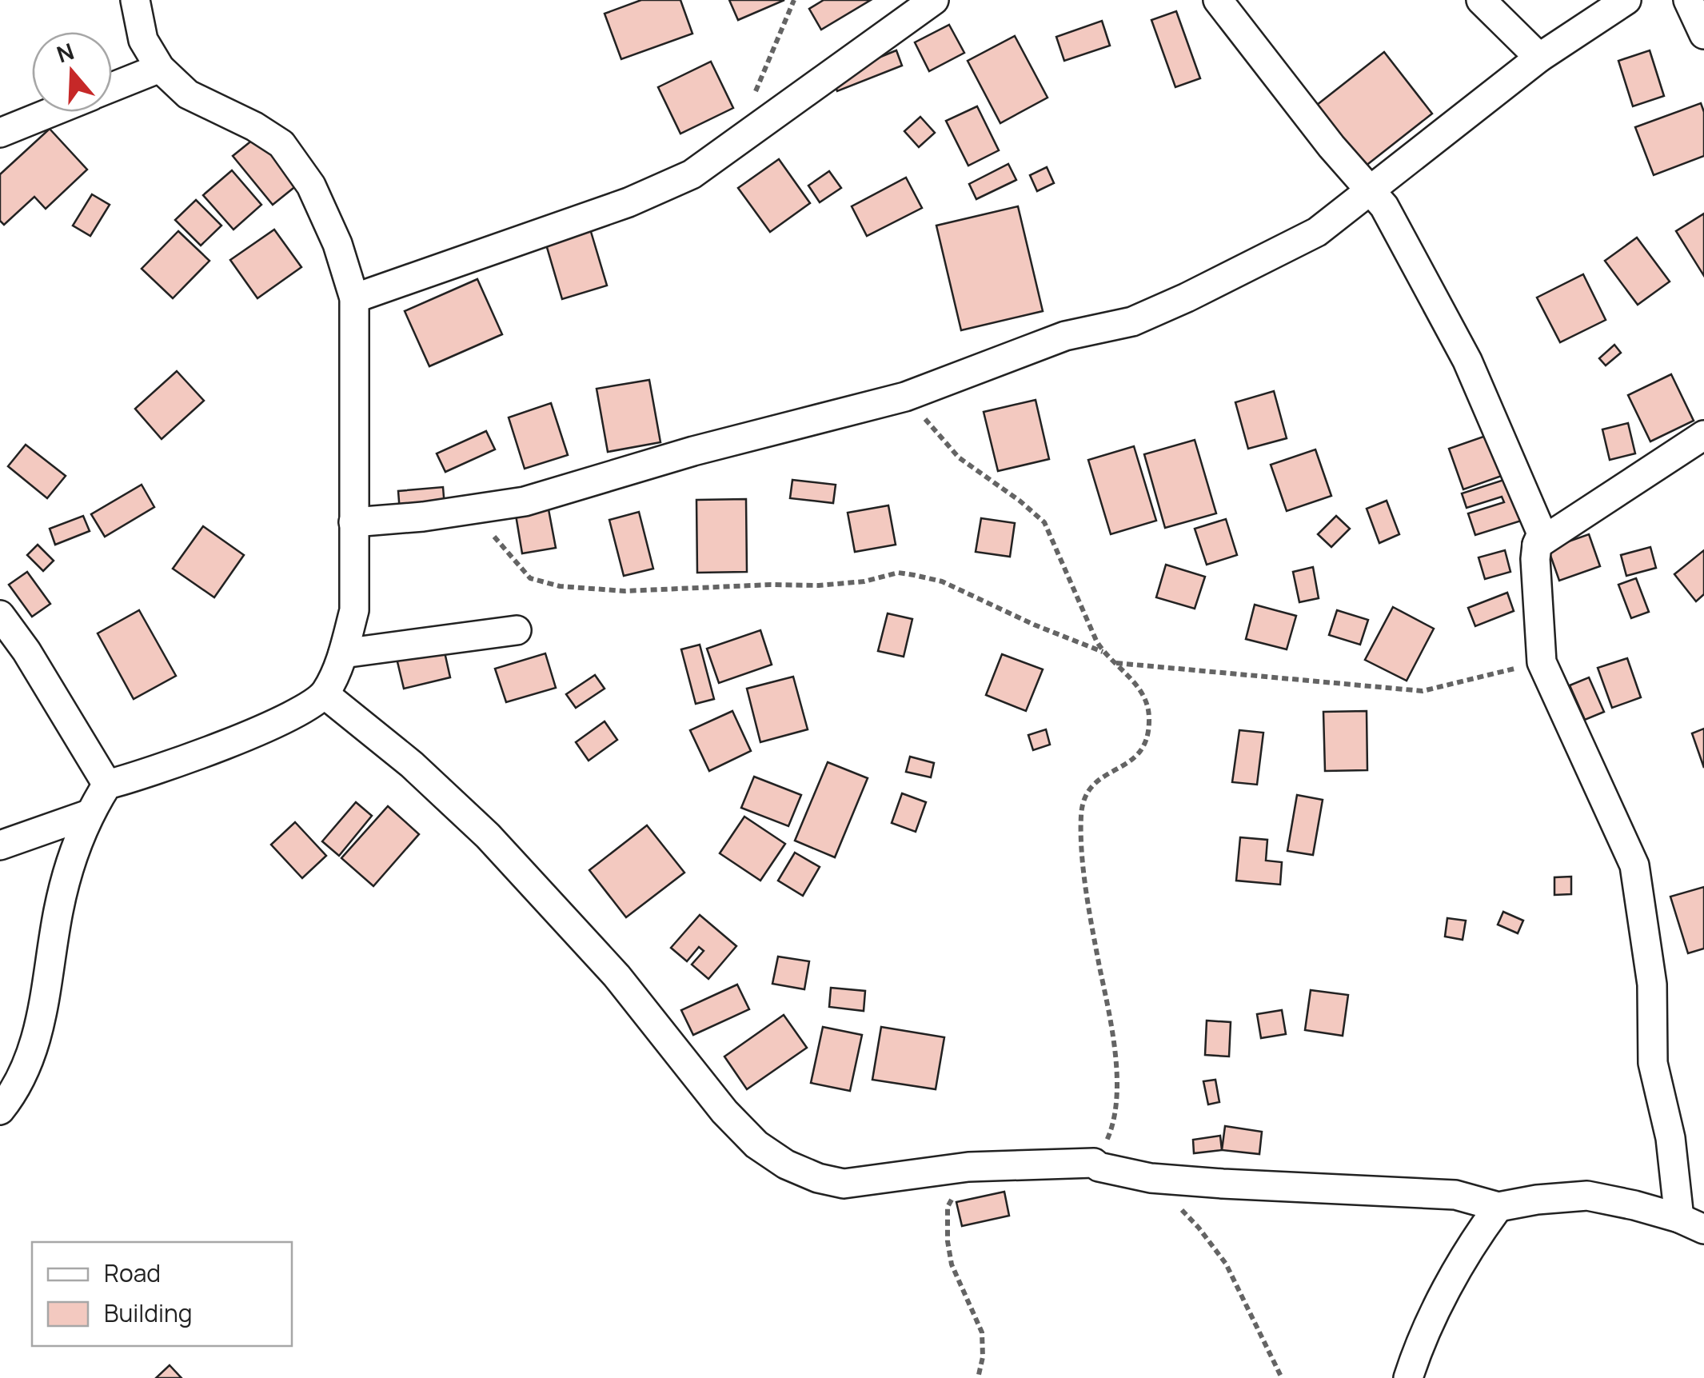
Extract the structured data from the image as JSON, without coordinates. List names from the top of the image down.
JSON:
{
  "legend": ["Road", "Building"],
  "north": "top"
}
